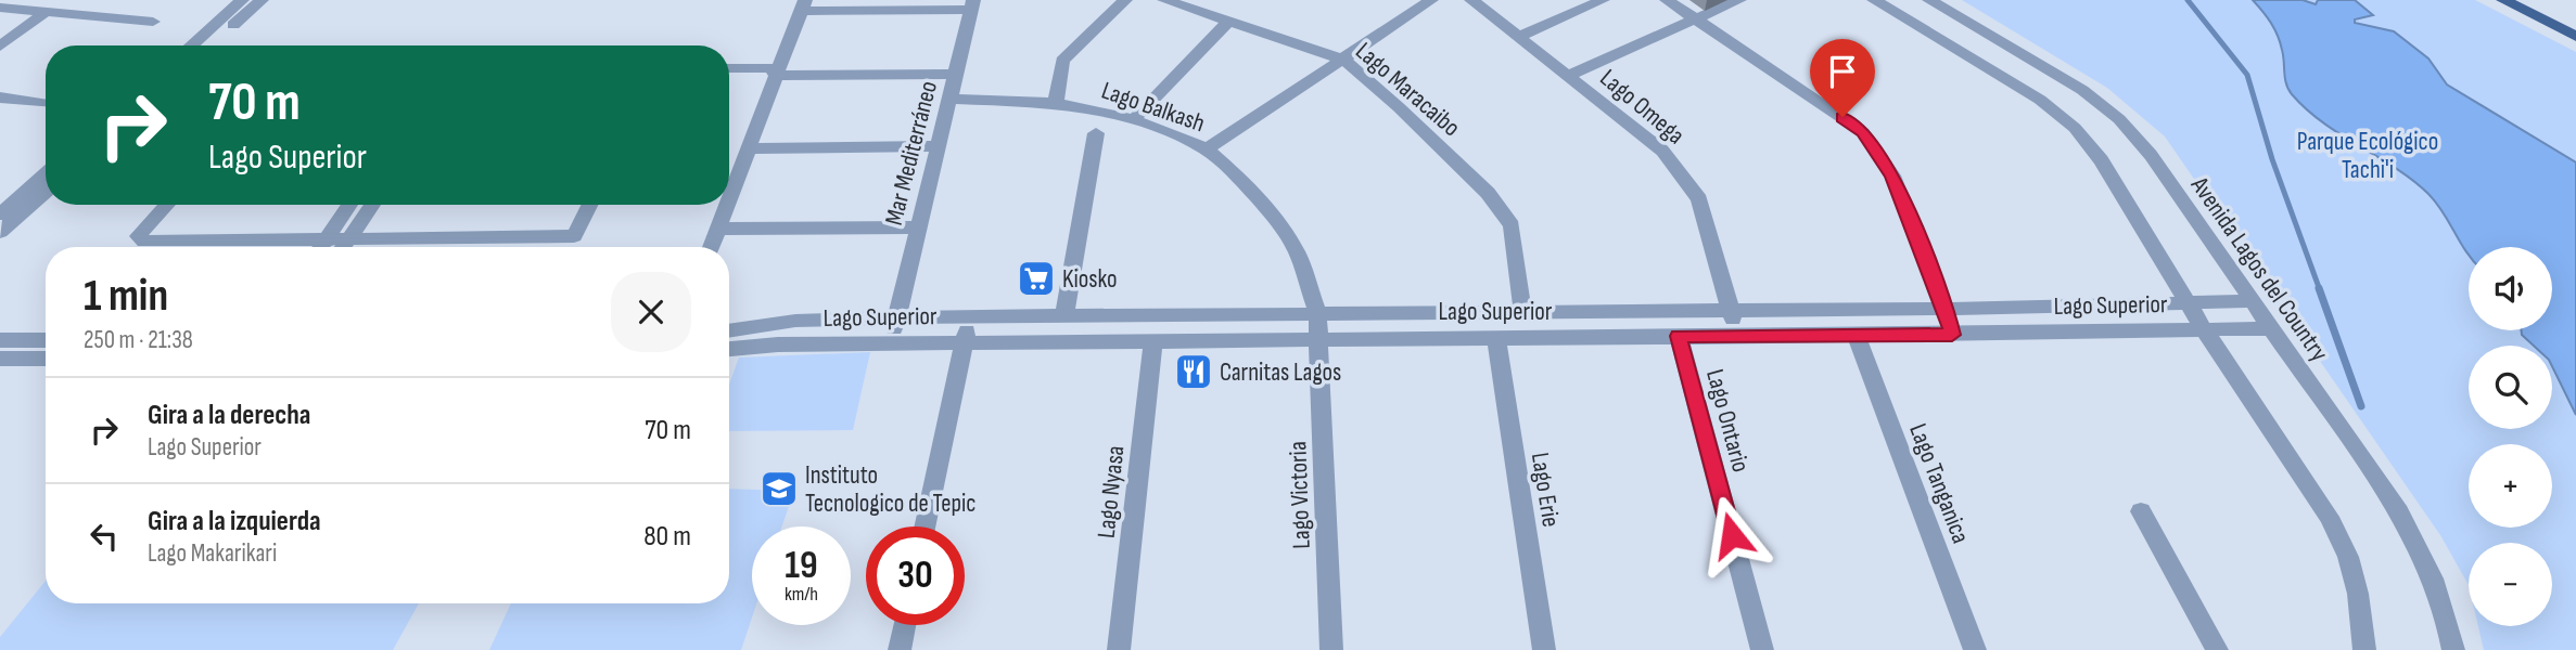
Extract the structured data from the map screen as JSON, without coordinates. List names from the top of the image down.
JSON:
{
  "streets": {
    "street": [
      "Lago Maracaibo",
      "Lago Balkash",
      "Lago Omega",
      "Mar Mediterráneo",
      "Avenida Lagos del Country",
      "Lago Superior",
      "Lago Ontario",
      "Lago Tanganica",
      "Lago Erie",
      "Lago Nyasa",
      "Lago Victoria"
    ]
  },
  "crossings": [
    ["Lago Maracaibo", "Lago Superior"],
    ["Lago Balkash", "Mar Mediterráneo"],
    ["Lago Balkash", "Lago Superior"],
    ["Lago Balkash", "Lago Victoria"],
    ["Lago Omega", "Lago Superior"],
    ["Mar Mediterráneo", "Lago Superior"],
    ["Avenida Lagos del Country", "Lago Superior"],
    ["Lago Superior", "Lago Ontario"],
    ["Lago Superior", "Lago Tanganica"],
    ["Lago Superior", "Lago Erie"],
    ["Lago Superior", "Lago Nyasa"],
    ["Lago Superior", "Lago Victoria"]
  ],
  "parks": ["Parque Ecológico Tachi'i"],
  "places": {
    "supermarket": ["Kiosko"],
    "restaurant": ["Carnitas Lagos"],
    "school or university": ["Instituto Tecnologico de Tepic"]
  },
  "page": {
    "turn": ["70 m", "Lago Superior"],
    "map_buttons": ["+", "−"],
    "heading": ["1 min", "250 m · 21:38"],
    "list": [
      {
        "name": "Gira a la derecha",
        "note": "Lago Superior",
        "value": "70 m"
      },
      {
        "name": "Gira a la izquierda",
        "note": "Lago Makarikari",
        "value": "80 m"
      }
    ],
    "speed": "19 km/h",
    "limit": "30"
  }
}
